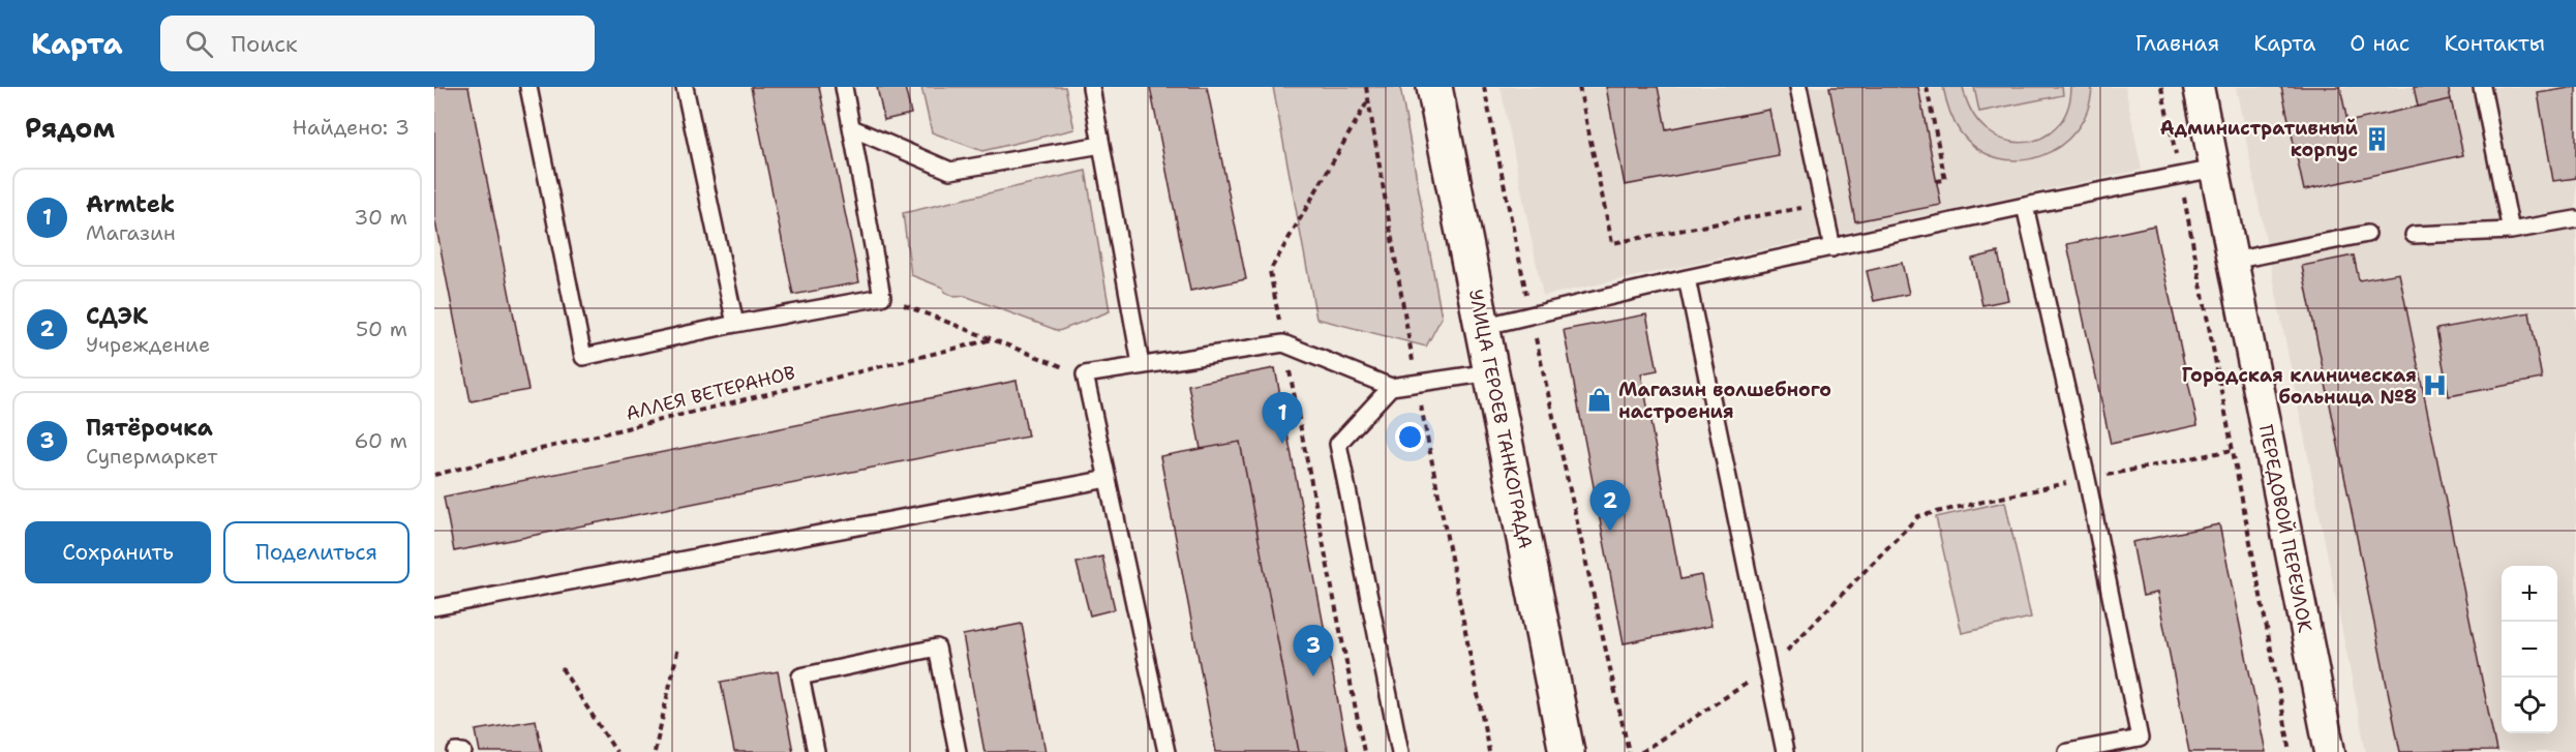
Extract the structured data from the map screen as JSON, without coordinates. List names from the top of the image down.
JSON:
{
  "streets": {
    "main road": ["УЛИЦА ГЕРОЕВ ТАНКОГРАДА"],
    "street": ["ПЕРЕДОВОЙ ПЕРЕУЛОК"],
    "path": ["АЛЛЕЯ ВЕТЕРАНОВ"]
  },
  "places": {
    "building": ["Административный корпус"],
    "hospital": ["Городская клиническая больница №8"],
    "shop": ["Магазин волшебного настроения"]
  },
  "page": {
    "header": "Карта",
    "search": "Поиск",
    "nav": [
      "Главная",
      "Карта",
      "О нас",
      "Контакты"
    ],
    "heading": ["Рядом", "Найдено: 3"],
    "list": [
      {
        "mark": "1",
        "name": "Armtek",
        "note": "Магазин",
        "value": "30 m"
      },
      {
        "mark": "2",
        "name": "СДЭК",
        "note": "Учреждение",
        "value": "50 m"
      },
      {
        "mark": "3",
        "name": "Пятёрочка",
        "note": "Супермаркет",
        "value": "60 m"
      }
    ],
    "pins": ["1", "2", "3"],
    "buttons": ["Сохранить", "Поделиться"],
    "map_buttons": ["+", "−"]
  }
}
